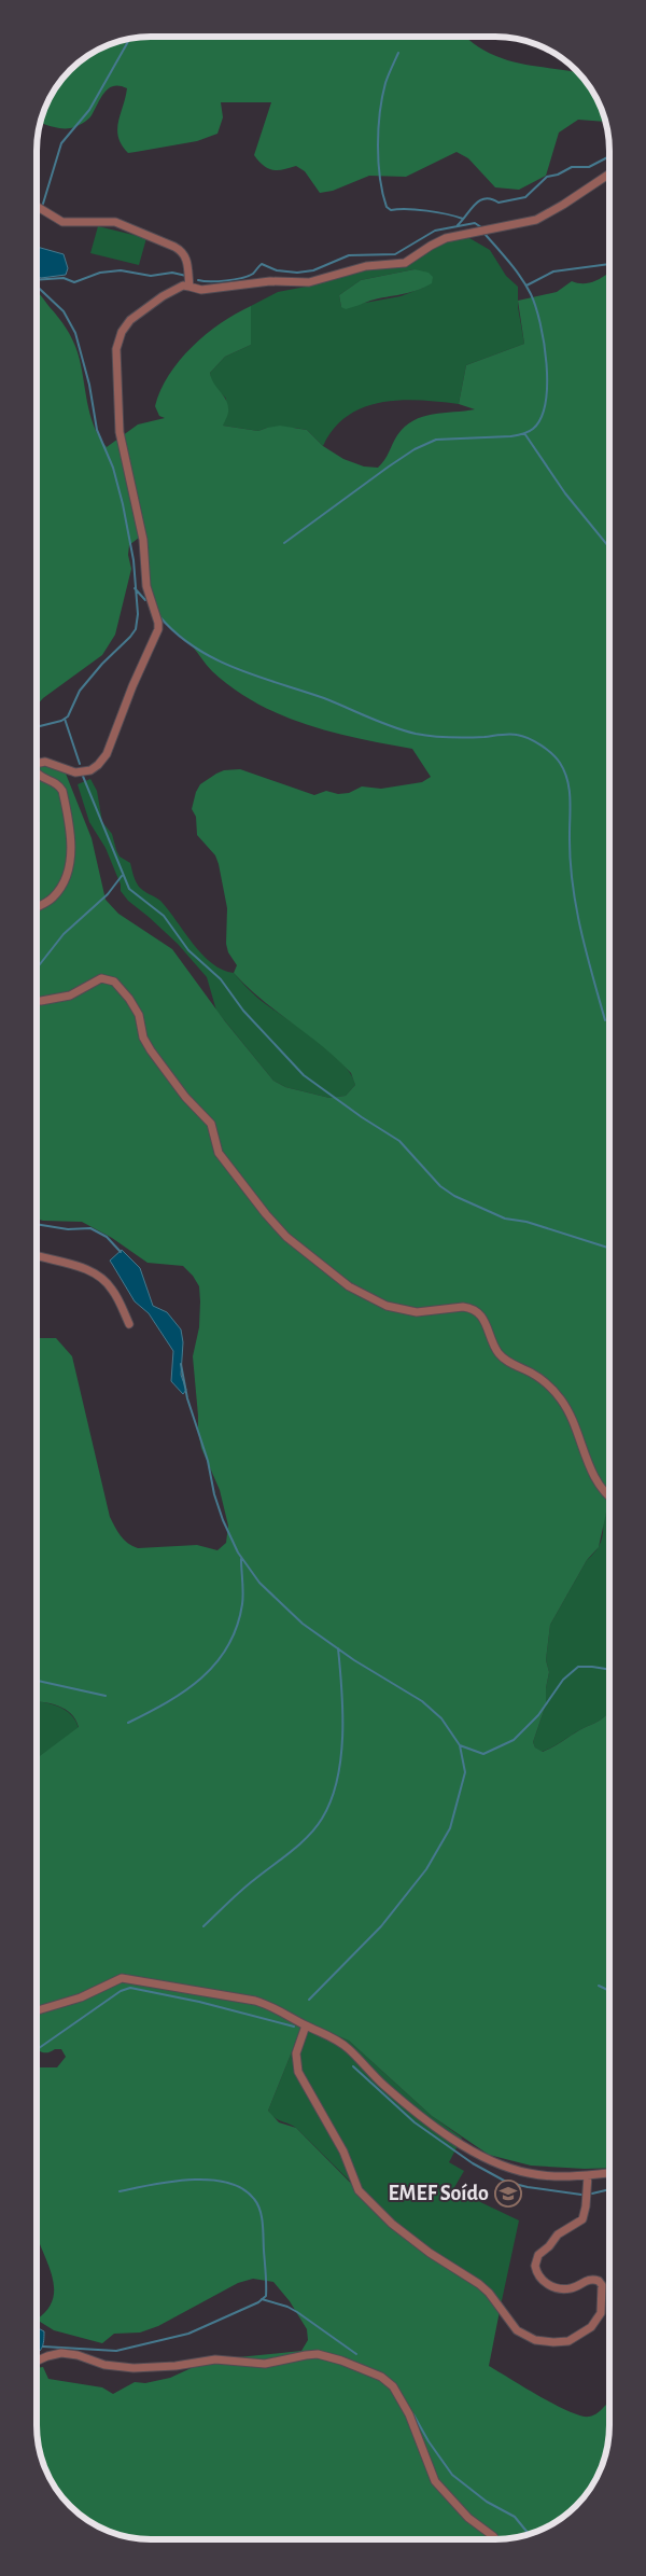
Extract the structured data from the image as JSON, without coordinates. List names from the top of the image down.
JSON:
{
  "places": {
    "school or university": ["EMEF Soído"]
  }
}
